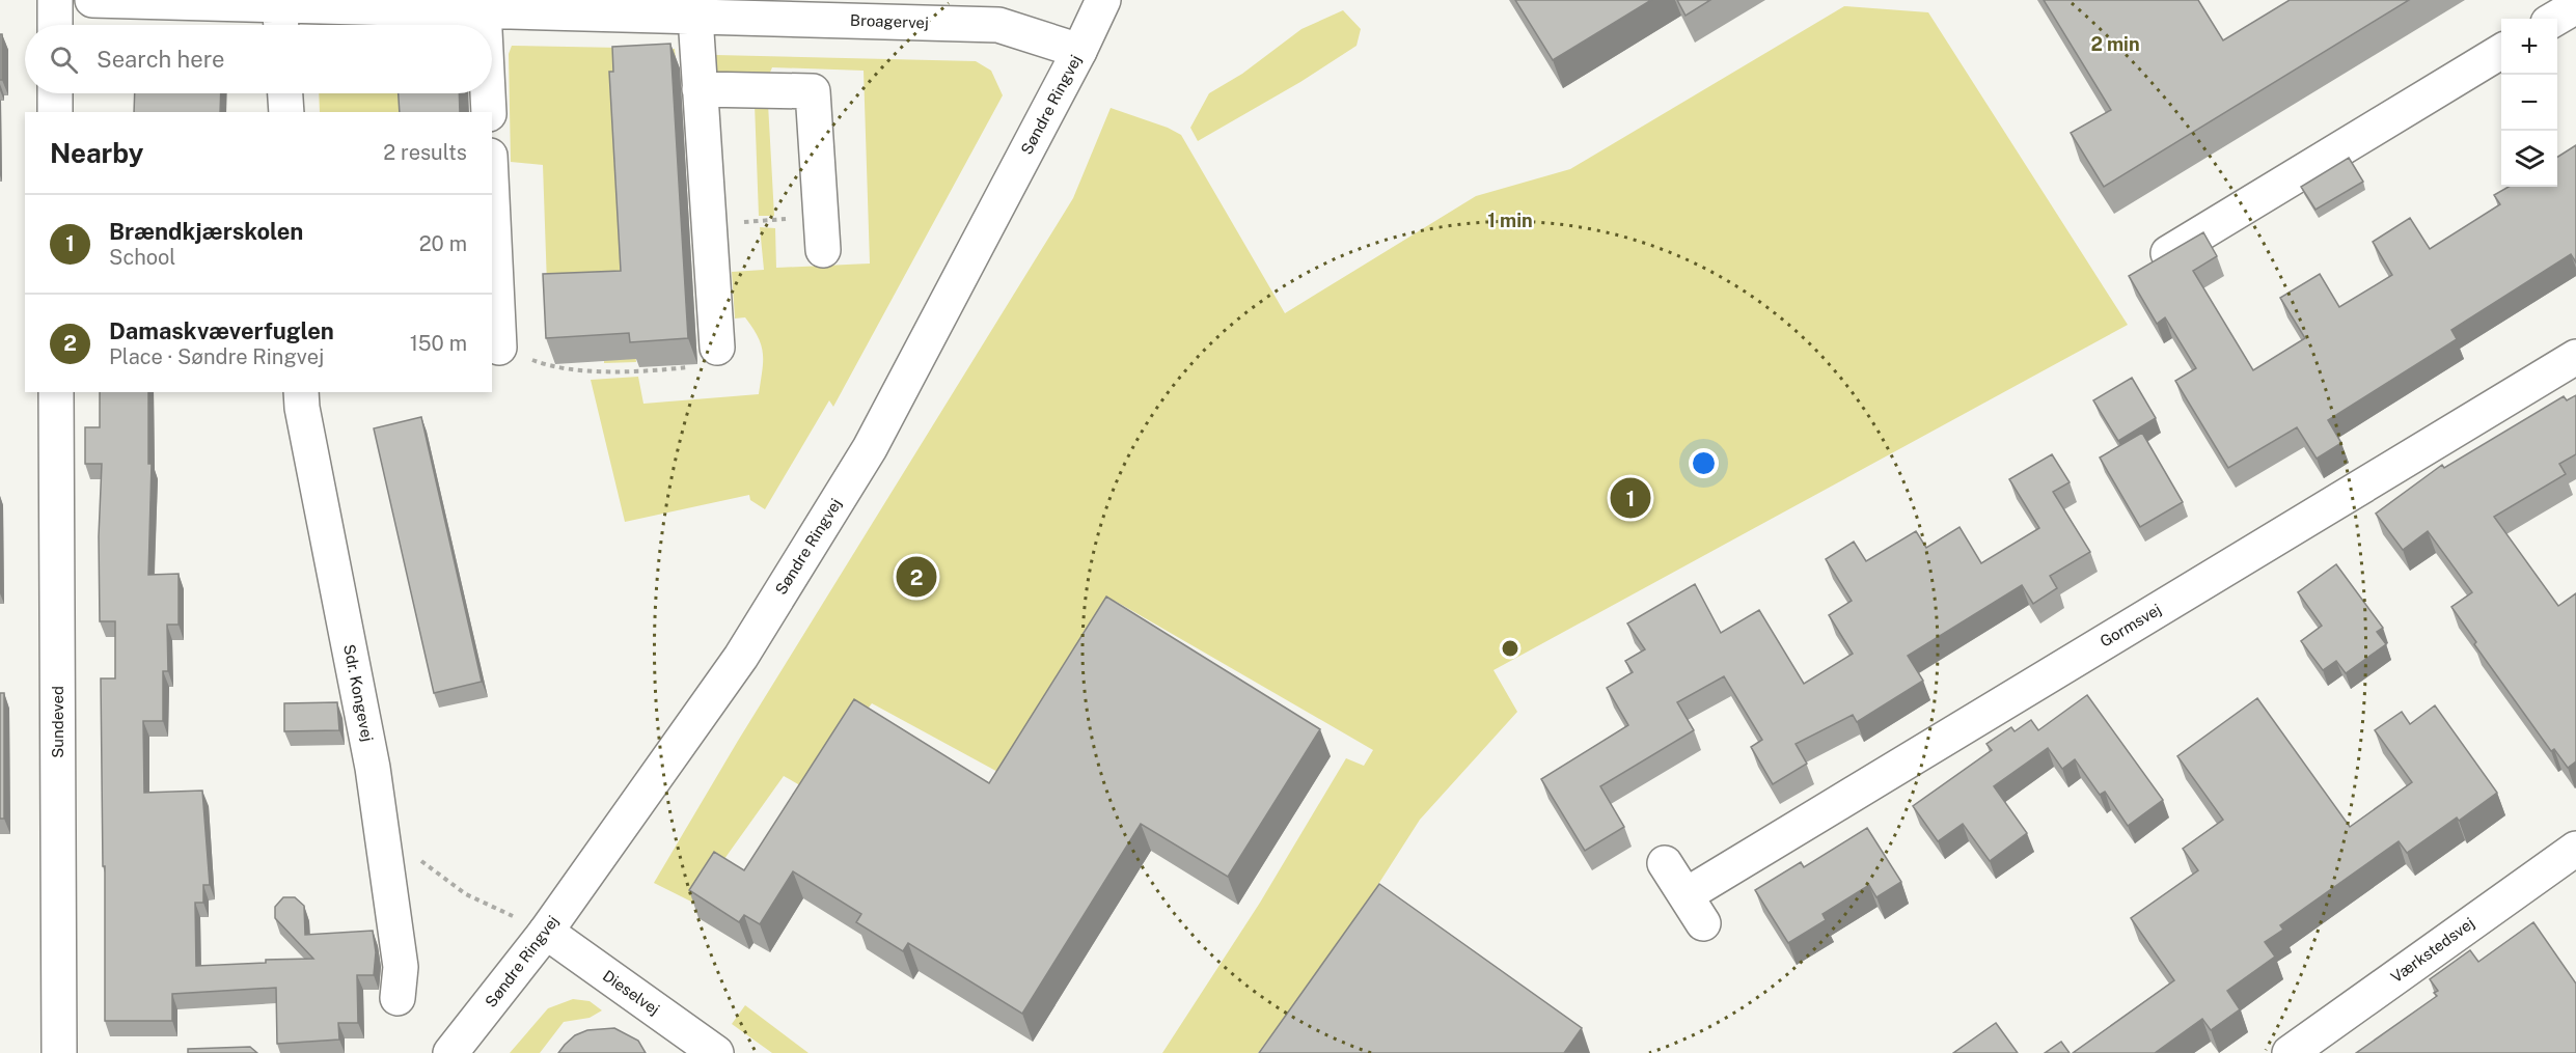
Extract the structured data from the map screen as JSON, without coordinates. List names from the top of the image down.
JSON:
{
  "streets": {
    "street": [
      "Broagervej",
      "Søndre Ringvej",
      "Gormsvej",
      "Sdr. Kongevej",
      "Sundeved",
      "Værkstedsvej",
      "Dieselvej"
    ]
  },
  "crossings": [
    ["Broagervej", "Søndre Ringvej"],
    ["Søndre Ringvej", "Dieselvej"]
  ],
  "page": {
    "map_buttons": ["+", "−"],
    "search": "Search here",
    "heading": ["Nearby", "2 results"],
    "list": [
      {
        "mark": "1",
        "name": "Brændkjærskolen",
        "note": "School",
        "value": "20 m"
      },
      {
        "mark": "2",
        "name": "Damaskvæverfuglen",
        "note": "Place · Søndre Ringvej",
        "value": "150 m"
      }
    ],
    "pins": ["1", "2"]
  },
  "rings": ["2 min", "1 min"]
}
